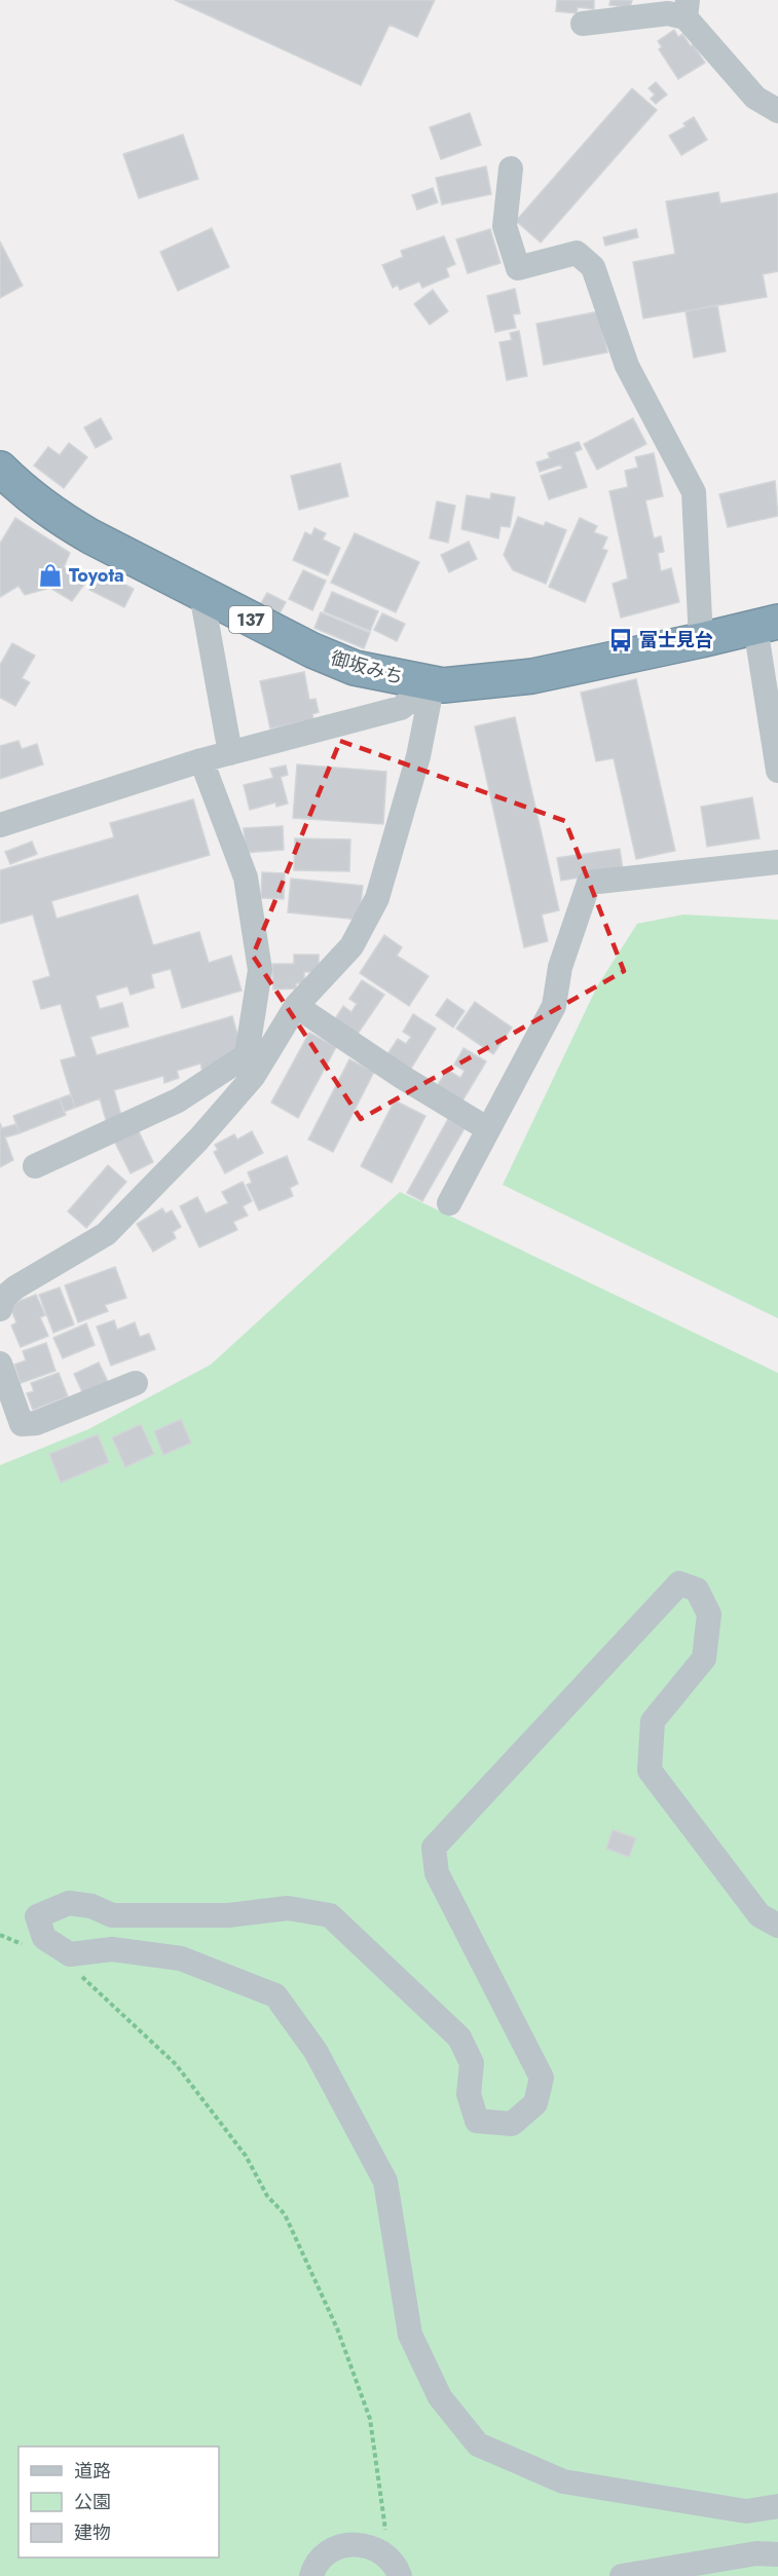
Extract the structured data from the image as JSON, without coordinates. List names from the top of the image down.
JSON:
{
  "streets": {
    "highway": ["137", "御坂みち"]
  },
  "places": {
    "shop": ["Toyota"],
    "bus stop": ["富士見台"]
  },
  "legend": ["道路", "公園", "建物"]
}
